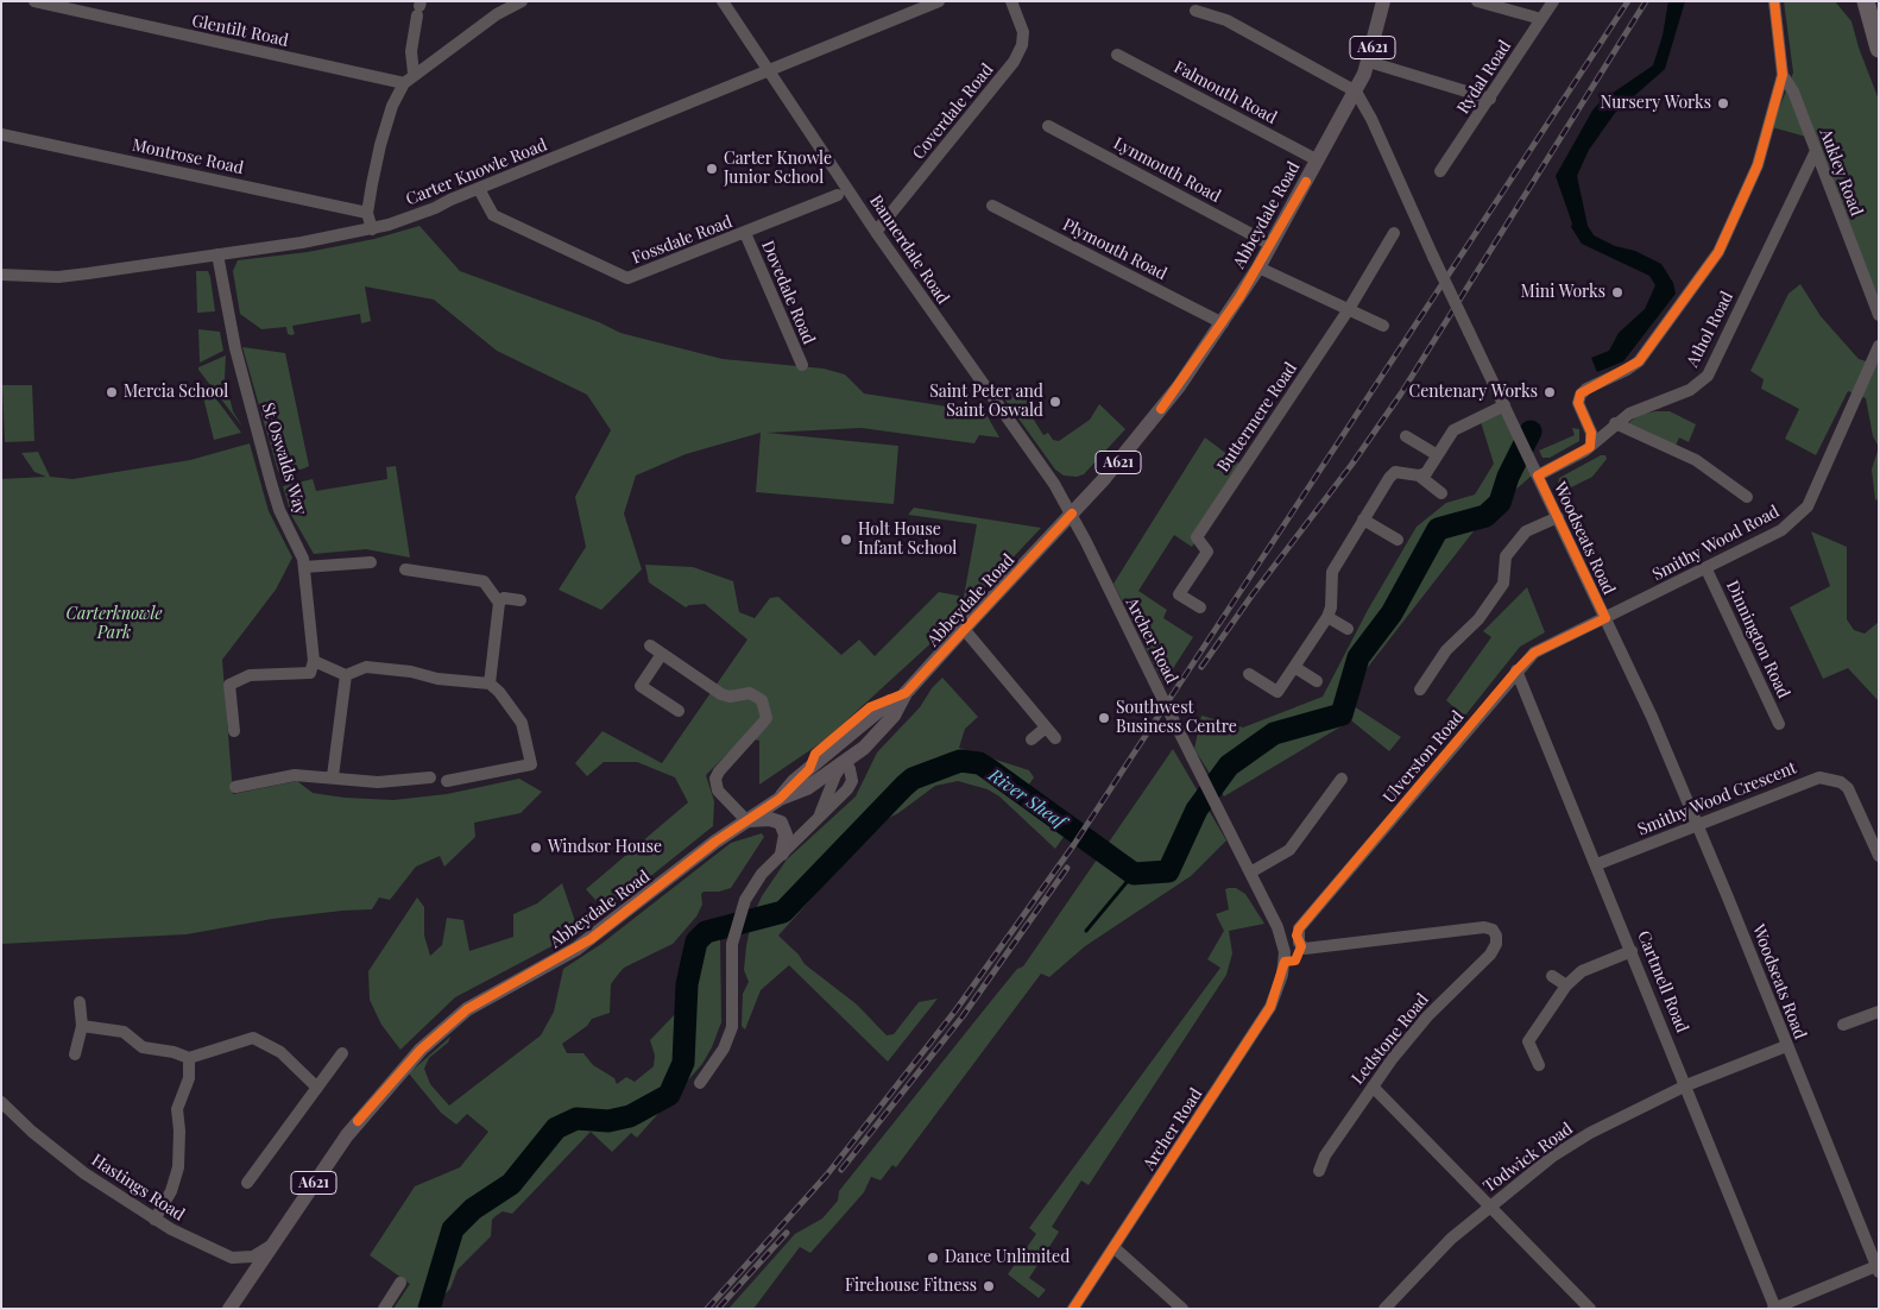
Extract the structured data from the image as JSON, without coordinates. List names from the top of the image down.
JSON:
{
  "streets": {
    "main road": ["A621", "Abbeydale Road"],
    "street": [
      "Glentilt Road",
      "Rydal Road",
      "Falmouth Road",
      "Coverdale Road",
      "Montrose Road",
      "Lynmouth Road",
      "Carter Knowle Road",
      "Aukley Road",
      "Fossdale Road",
      "Bannerdale Road",
      "Plymouth Road",
      "Dovedale Road",
      "Athol Road",
      "Buttermere Road",
      "St Oswalds Way",
      "Woodseats Road",
      "Smithy Wood Road",
      "Dinnington Road",
      "Archer Road",
      "Ulverston Road",
      "Smithy Wood Crescent",
      "Cartmell Road",
      "Ledstone Road",
      "Todwick Road",
      "Hastings Road"
    ]
  },
  "crossings": [
    ["Falmouth Road", "Abbeydale Road"],
    ["Coverdale Road", "Bannerdale Road"],
    ["Lynmouth Road", "Abbeydale Road"],
    ["Carter Knowle Road", "Fossdale Road"],
    ["Carter Knowle Road", "Bannerdale Road"],
    ["Carter Knowle Road", "St Oswalds Way"],
    ["Aukley Road", "Athol Road"],
    ["Abbeydale Road", "Bannerdale Road"],
    ["Abbeydale Road", "Plymouth Road"],
    ["Abbeydale Road", "Woodseats Road"],
    ["Abbeydale Road", "Archer Road"],
    ["Abbeydale Road", "Hastings Road"],
    ["Fossdale Road", "Dovedale Road"],
    ["Bannerdale Road", "Archer Road"],
    ["Athol Road", "Woodseats Road"],
    ["Woodseats Road", "Smithy Wood Road"],
    ["Woodseats Road", "Ulverston Road"],
    ["Woodseats Road", "Smithy Wood Crescent"],
    ["Woodseats Road", "Todwick Road"],
    ["Smithy Wood Road", "Dinnington Road"],
    ["Smithy Wood Road", "Ulverston Road"],
    ["Ulverston Road", "Cartmell Road"],
    ["Ulverston Road", "Ledstone Road"],
    ["Smithy Wood Crescent", "Cartmell Road"],
    ["Cartmell Road", "Todwick Road"]
  ],
  "water": ["River Sheaf"],
  "parks": ["Carterknowle Park"],
  "places": [
    "Nursery Works",
    "Carter Knowle Junior School",
    "Mini Works",
    "Mercia School",
    "Centenary Works",
    "Saint Peter and Saint Oswald",
    "Holt House Infant School",
    "Southwest Business Centre",
    "Windsor House",
    "Dance Unlimited",
    "Firehouse Fitness"
  ]
}
